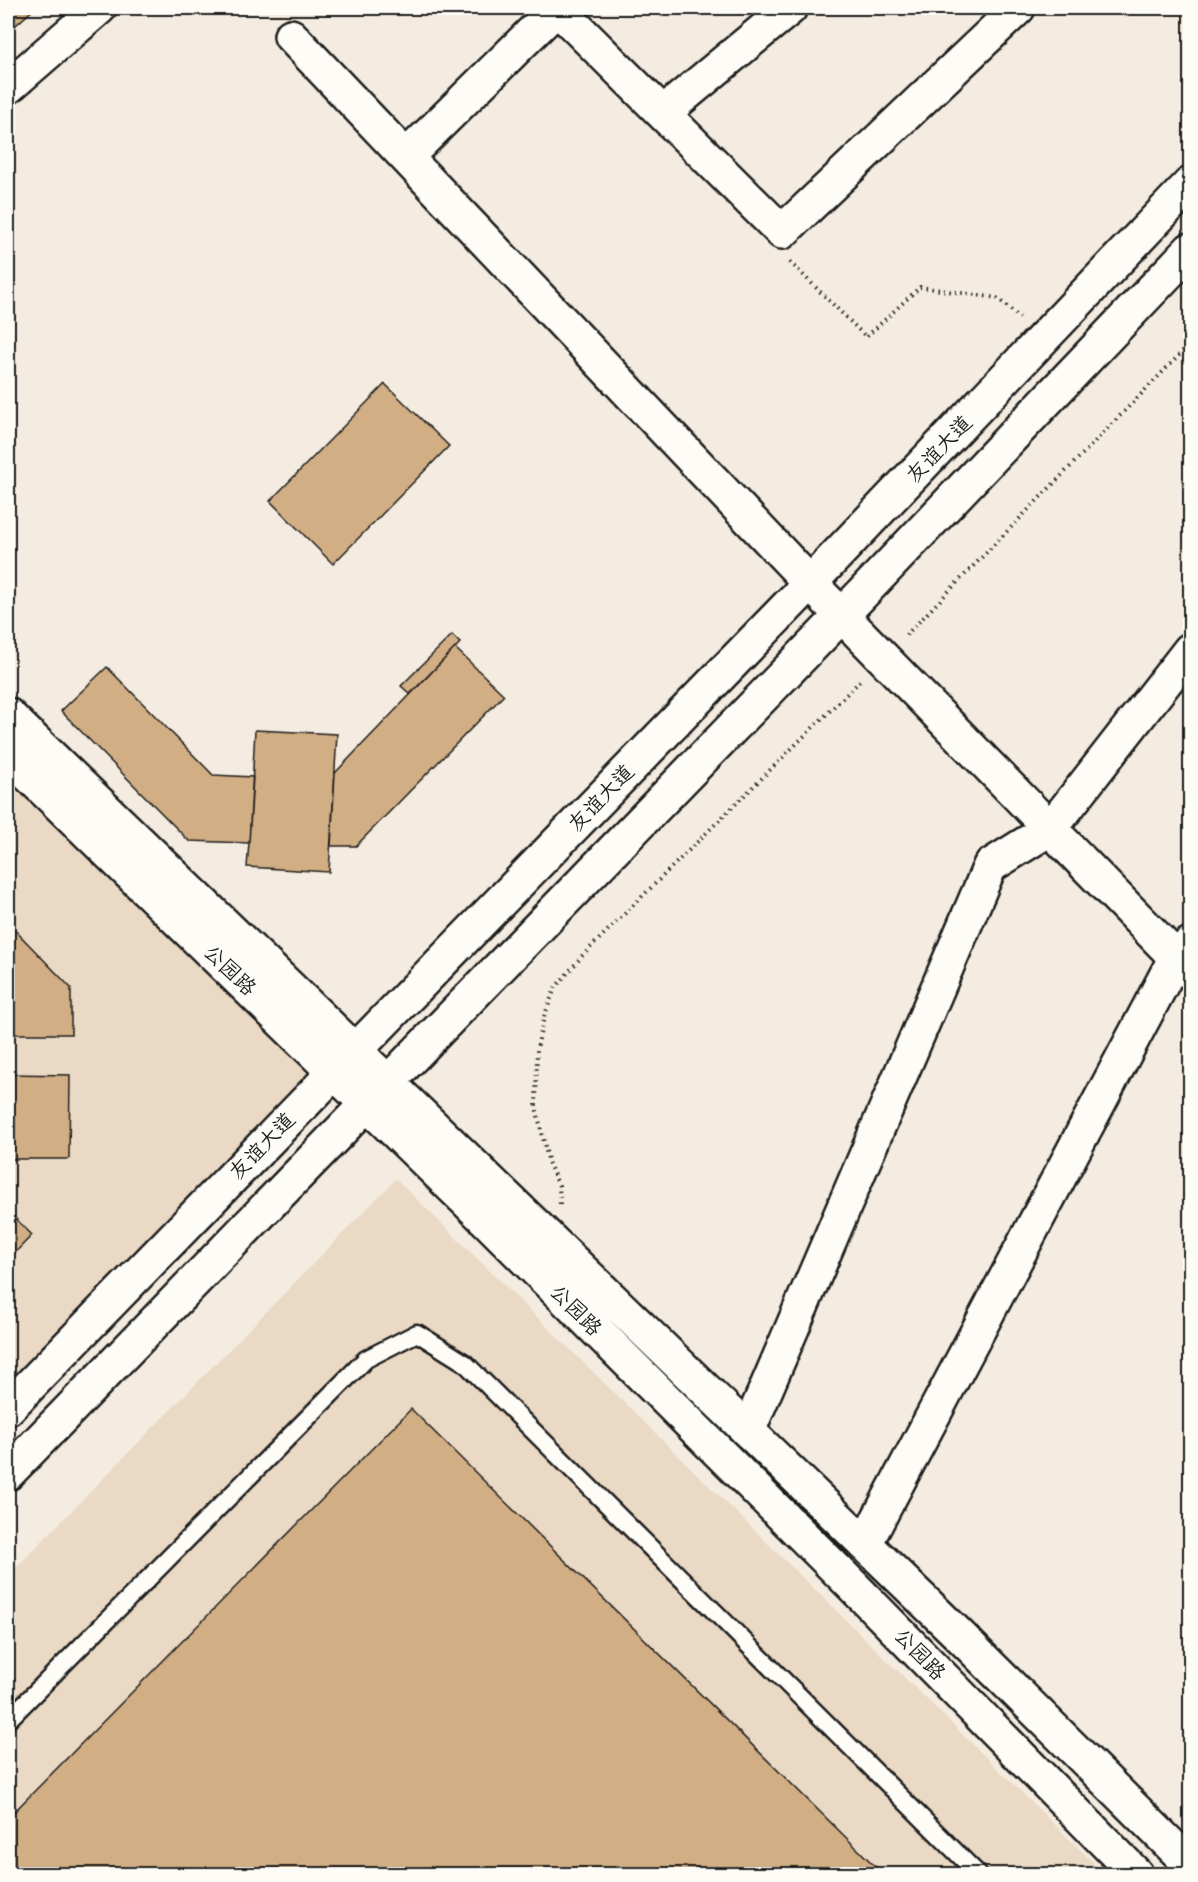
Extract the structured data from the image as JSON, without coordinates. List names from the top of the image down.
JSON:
{
  "streets": {
    "street": ["友谊大道", "公园路"]
  },
  "crossings": [
    ["友谊大道", "公园路"]
  ]
}
